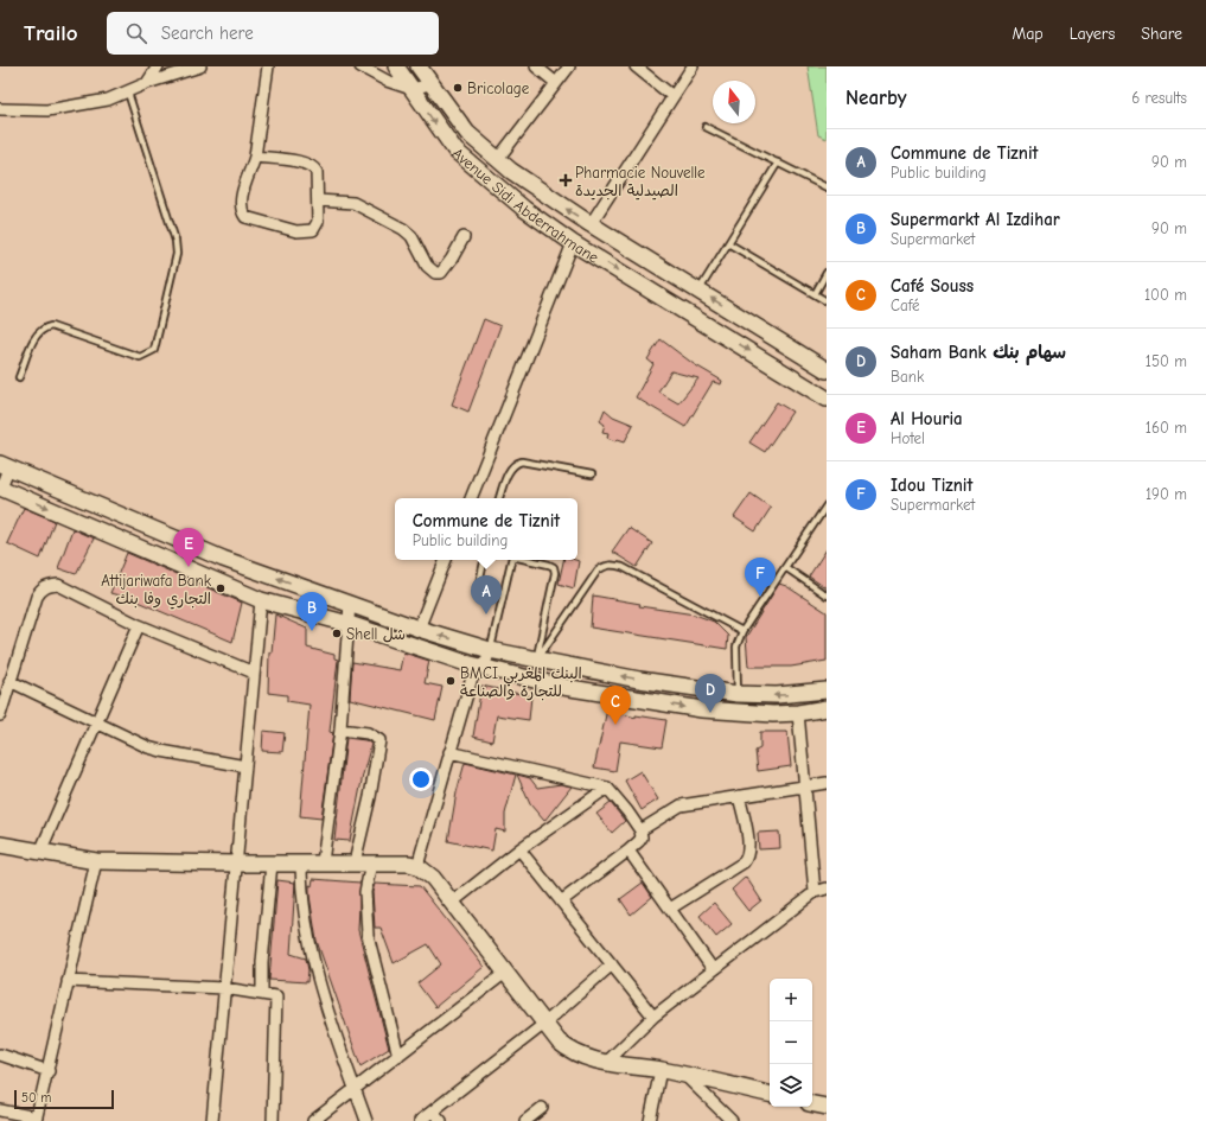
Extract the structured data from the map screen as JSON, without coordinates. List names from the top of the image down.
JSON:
{
  "streets": {
    "street": ["Avenue Sidi Abderrahmane"]
  },
  "places": {
    "other": [
      "Bricolage",
      "Attijariwafa Bank التجاري وفا بنك",
      "Shell شل",
      "BMCI البنك المغربي للتجارة والصناعة"
    ],
    "health": ["Pharmacie Nouvelle الصيدلية الجديدة"]
  },
  "scale_bar": "50 m",
  "north": "top",
  "page": {
    "header": "Trailo",
    "search": "Search here",
    "nav": ["Map", "Layers", "Share"],
    "heading": ["Nearby", "6 results"],
    "list": [
      {
        "mark": "A",
        "name": "Commune de Tiznit",
        "note": "Public building",
        "value": "90 m"
      },
      {
        "mark": "B",
        "name": "Supermarkt Al Izdihar",
        "note": "Supermarket",
        "value": "90 m"
      },
      {
        "mark": "C",
        "name": "Café Souss",
        "note": "Café",
        "value": "100 m"
      },
      {
        "mark": "D",
        "name": "Saham Bank سهام بنك",
        "note": "Bank",
        "value": "150 m"
      },
      {
        "mark": "E",
        "name": "Al Houria",
        "note": "Hotel",
        "value": "160 m"
      },
      {
        "mark": "F",
        "name": "Idou Tiznit",
        "note": "Supermarket",
        "value": "190 m"
      }
    ],
    "popup": ["Commune de Tiznit", "Public building"],
    "pins": [
      "E",
      "F",
      "A",
      "B",
      "D",
      "C"
    ],
    "map_buttons": ["+", "−"],
    "scale": "50 m"
  }
}
